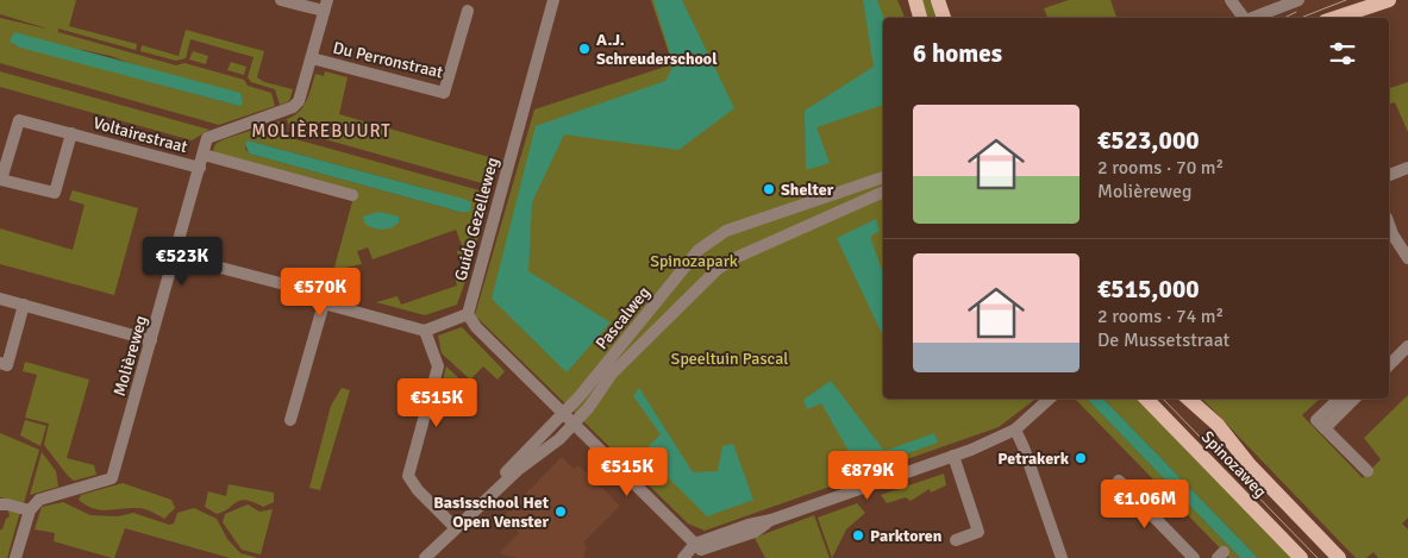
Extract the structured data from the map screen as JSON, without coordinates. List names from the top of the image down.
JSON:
{
  "streets": {
    "main road": ["Spinozaweg"],
    "street": [
      "Du Perronstraat",
      "Voltairestraat",
      "Guido Gezelleweg",
      "Pascalweg",
      "Molièreweg"
    ]
  },
  "crossings": [
    ["Du Perronstraat", "Molièreweg"],
    ["Voltairestraat", "Molièreweg"]
  ],
  "districts": ["MOLIÈREBUURT"],
  "parks": ["Spinozapark", "Speeltuin Pascal"],
  "places": [
    "A.J. Schreuderschool",
    "Shelter",
    "Petrakerk",
    "Basisschool Het Open Venster",
    "Parktoren"
  ],
  "page": {
    "heading": "6 homes",
    "list": [
      {
        "name": "€523,000",
        "note": "2 rooms · 70 m² · Molièreweg"
      },
      {
        "name": "€515,000",
        "note": "2 rooms · 74 m² · De Mussetstraat"
      }
    ],
    "price": [
      "€523K",
      "€570K",
      "€515K",
      "€515K",
      "€879K",
      "€1.06M"
    ]
  }
}
